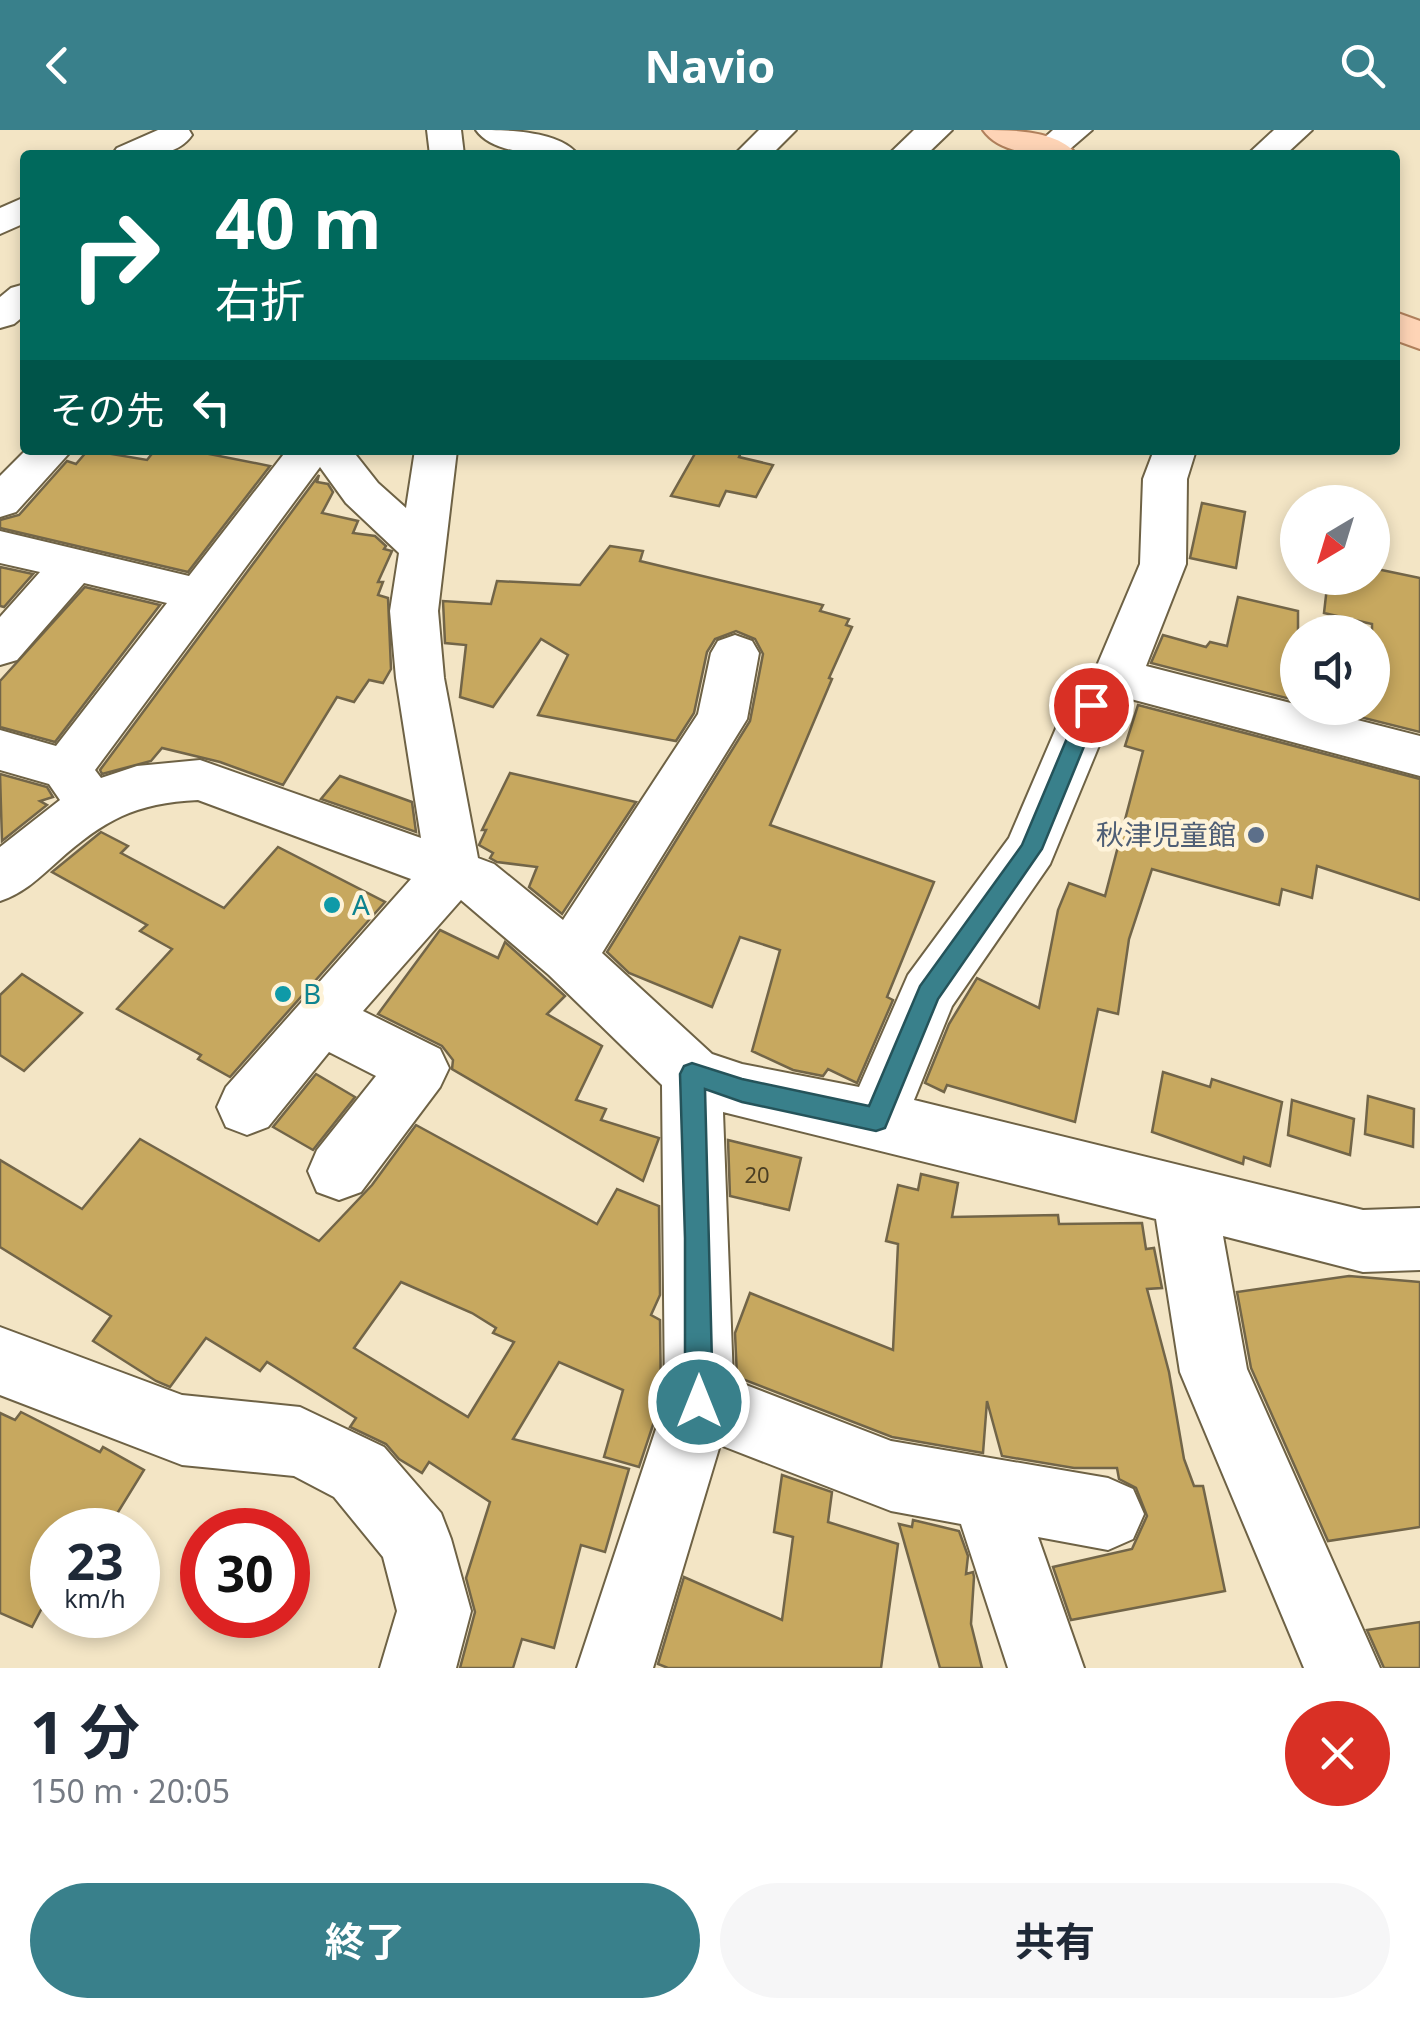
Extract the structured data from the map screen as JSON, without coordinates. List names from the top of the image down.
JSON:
{
  "places": ["秋津児童館", "A", "B"],
  "house_numbers": ["20"],
  "north": "bottom left",
  "page": {
    "header": "Navio",
    "turn": ["40 m", "右折"],
    "then": "その先",
    "speed": "23 km/h",
    "limit": "30",
    "heading": ["1 分", "150 m · 20:05"],
    "buttons": ["終了", "共有"]
  }
}
